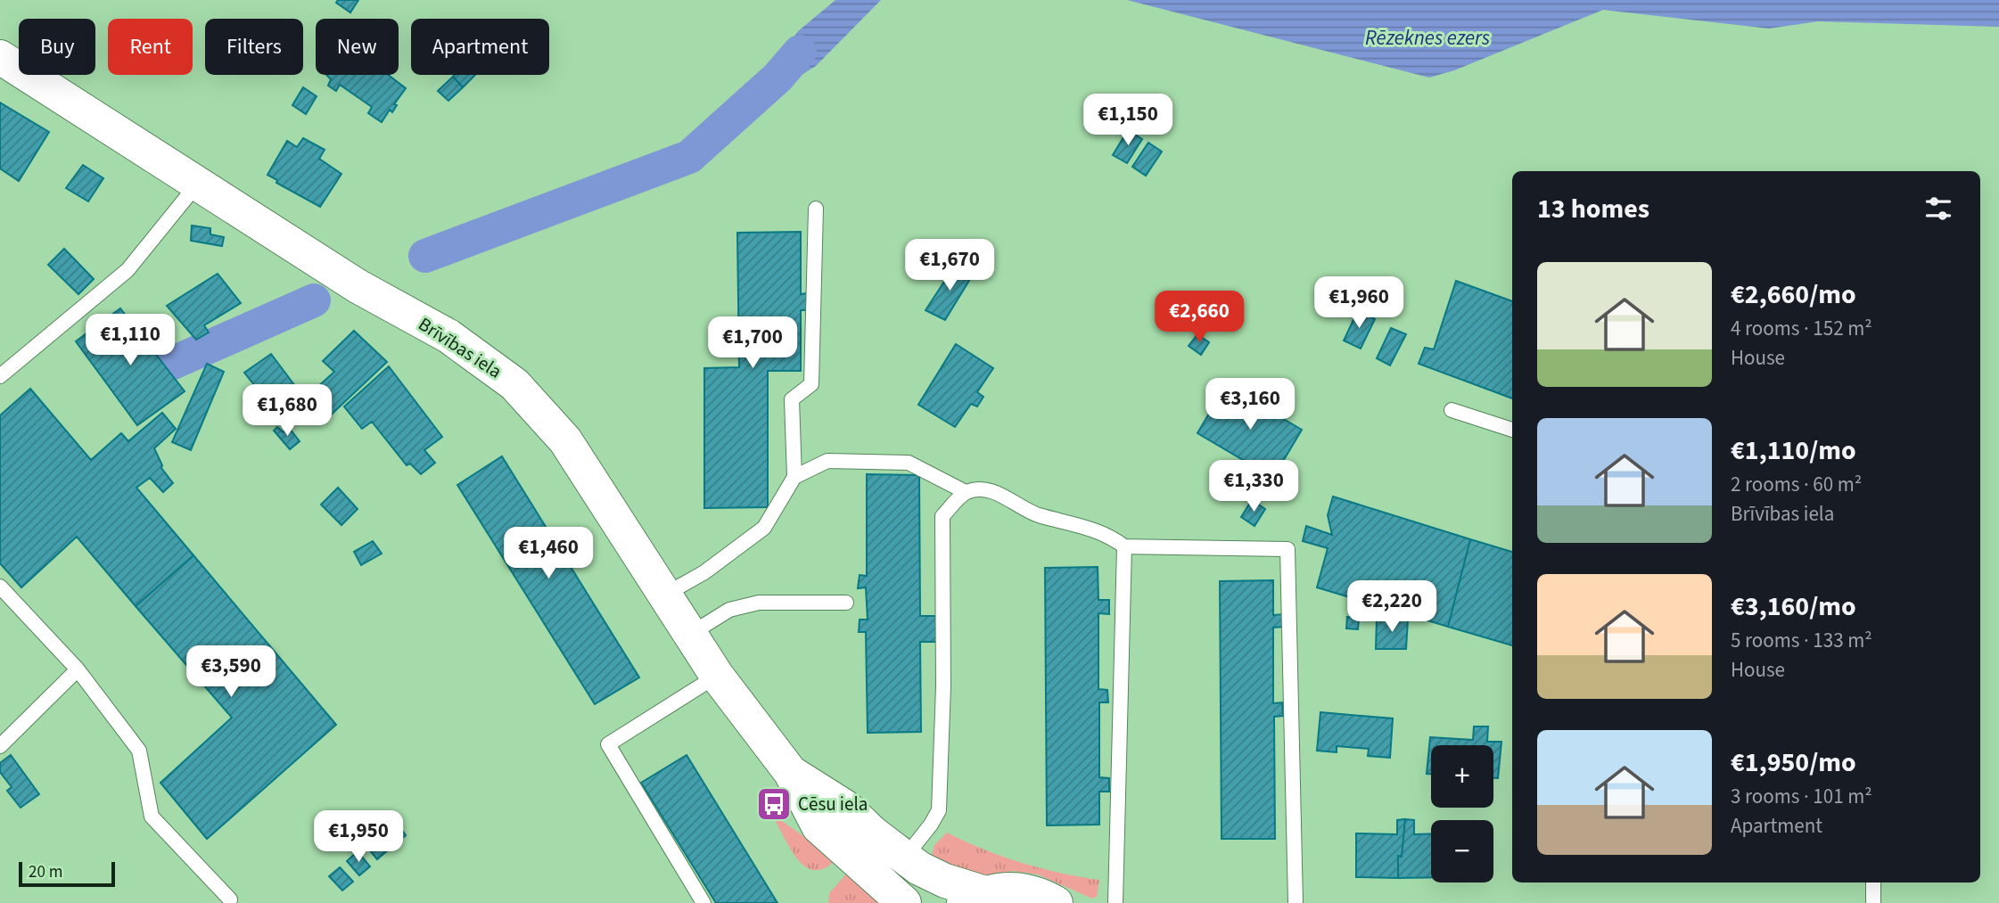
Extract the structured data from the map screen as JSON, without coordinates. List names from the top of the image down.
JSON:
{
  "streets": {
    "main road": ["Brīvības iela"]
  },
  "water": ["Rēzeknes ezers"],
  "places": {
    "bus stop": ["Cēsu iela"]
  },
  "scale_bar": "20 m",
  "page": {
    "chip": [
      "Buy",
      "Rent",
      "Filters",
      "New",
      "Apartment"
    ],
    "price": [
      "€1,150",
      "€1,670",
      "€1,960",
      "€2,660",
      "€1,110",
      "€1,700",
      "€3,160",
      "€1,680",
      "€1,330",
      "€1,460",
      "€2,220",
      "€3,590",
      "€1,950"
    ],
    "heading": "13 homes",
    "list": [
      {
        "name": "€2,660/mo",
        "note": "4 rooms · 152 m² · House"
      },
      {
        "name": "€1,110/mo",
        "note": "2 rooms · 60 m² · Brīvības iela"
      },
      {
        "name": "€3,160/mo",
        "note": "5 rooms · 133 m² · House"
      },
      {
        "name": "€1,950/mo",
        "note": "3 rooms · 101 m² · Apartment"
      }
    ],
    "map_buttons": ["+", "−"],
    "scale": "20 m"
  }
}
